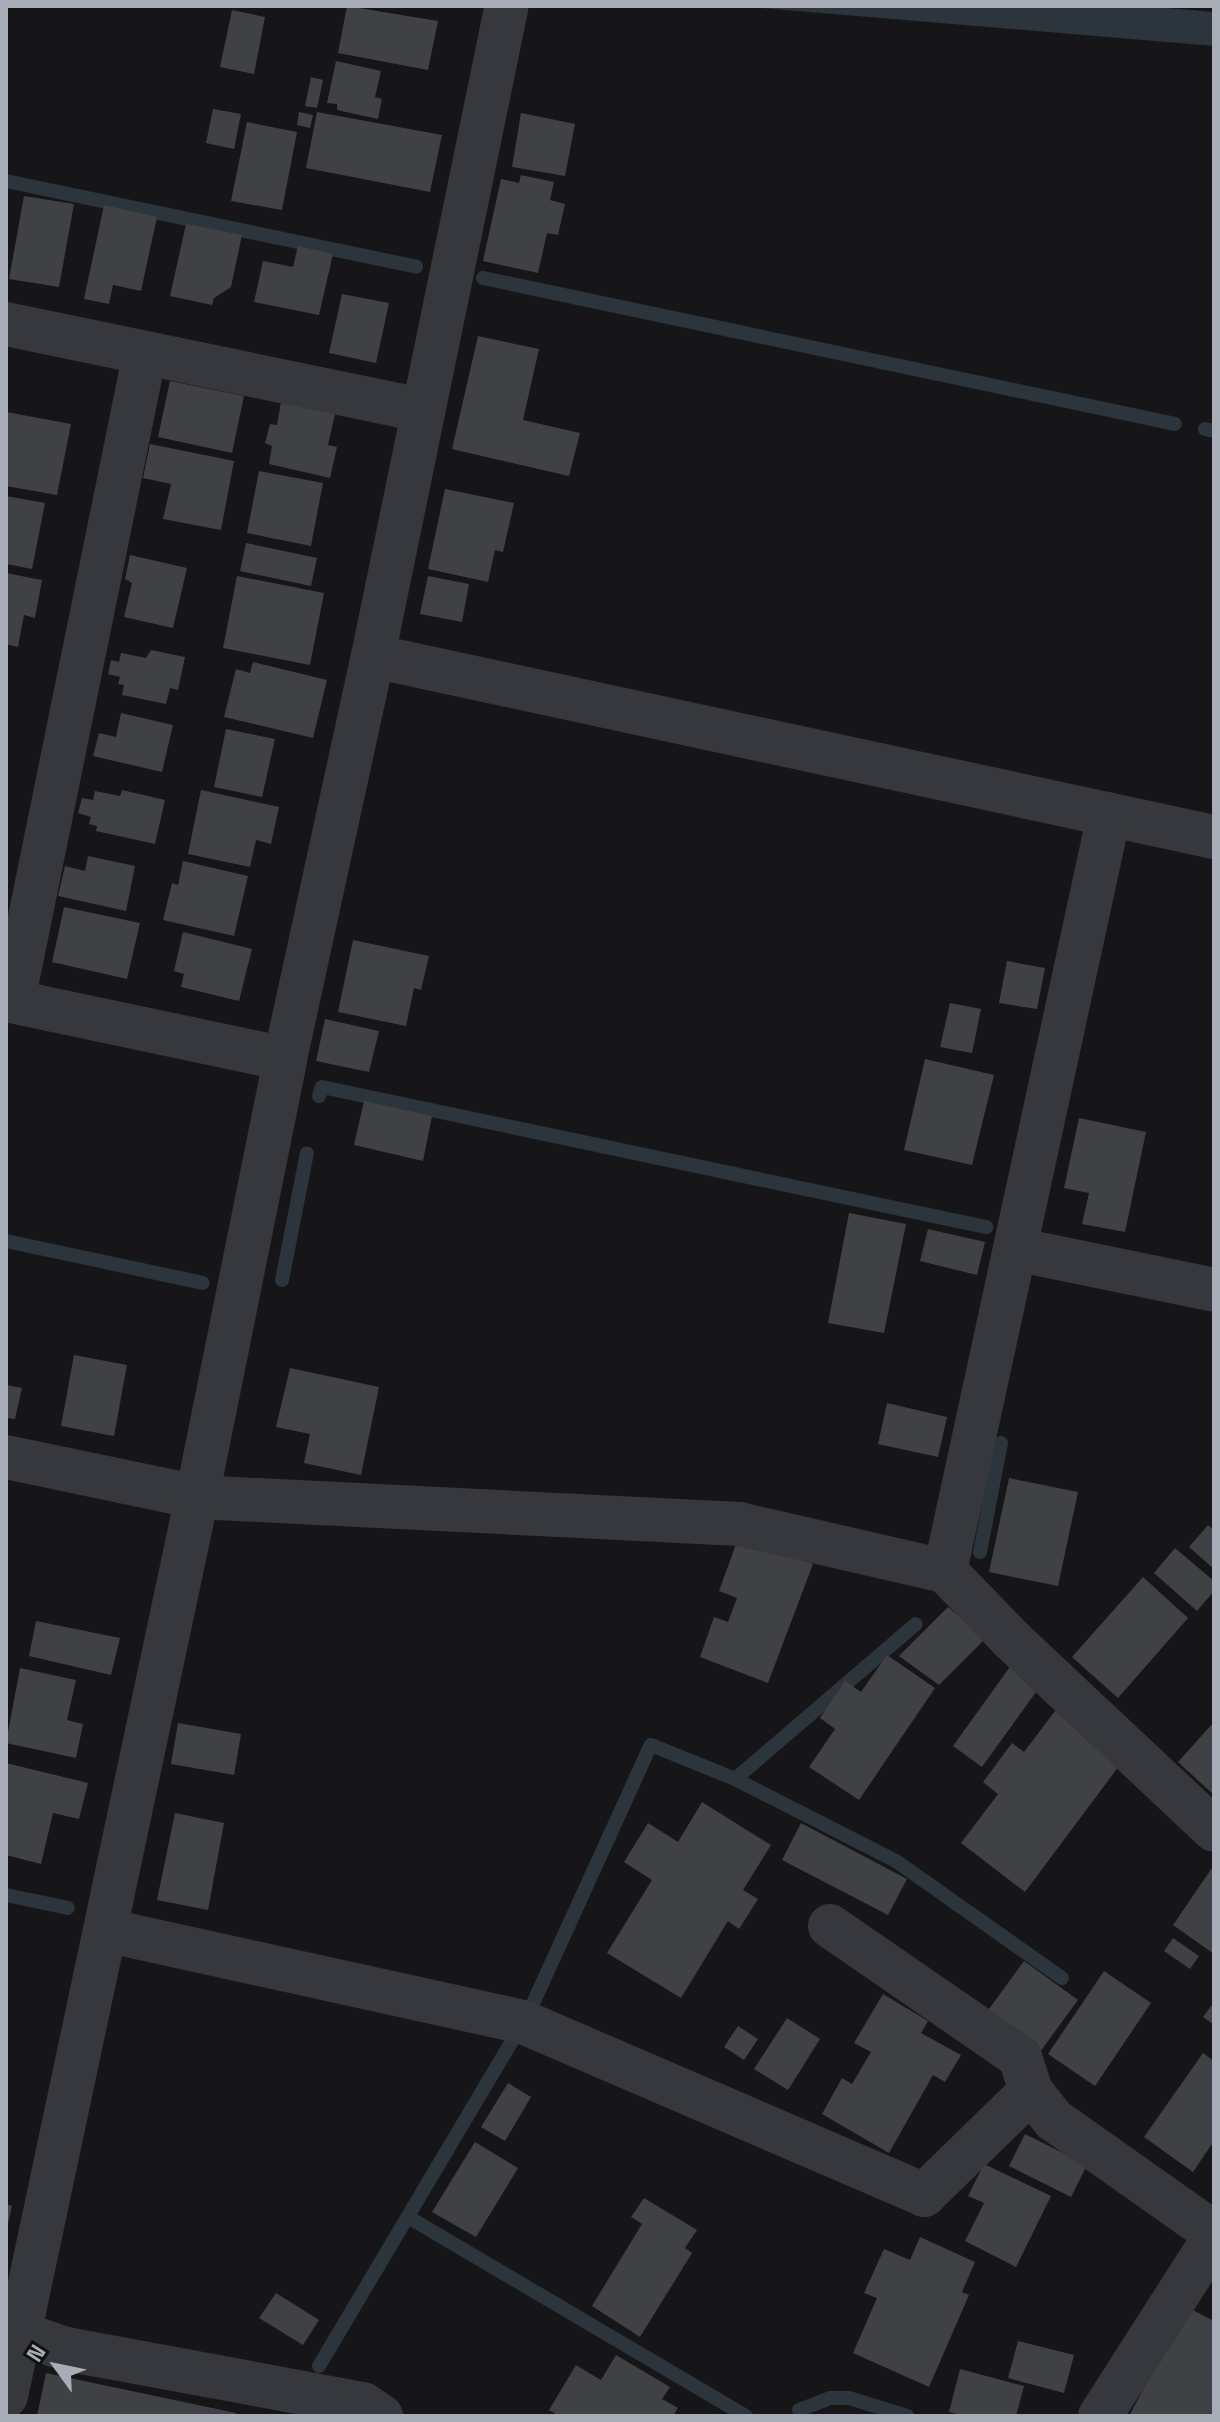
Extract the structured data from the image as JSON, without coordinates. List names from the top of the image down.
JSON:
{
  "north": "top left"
}
